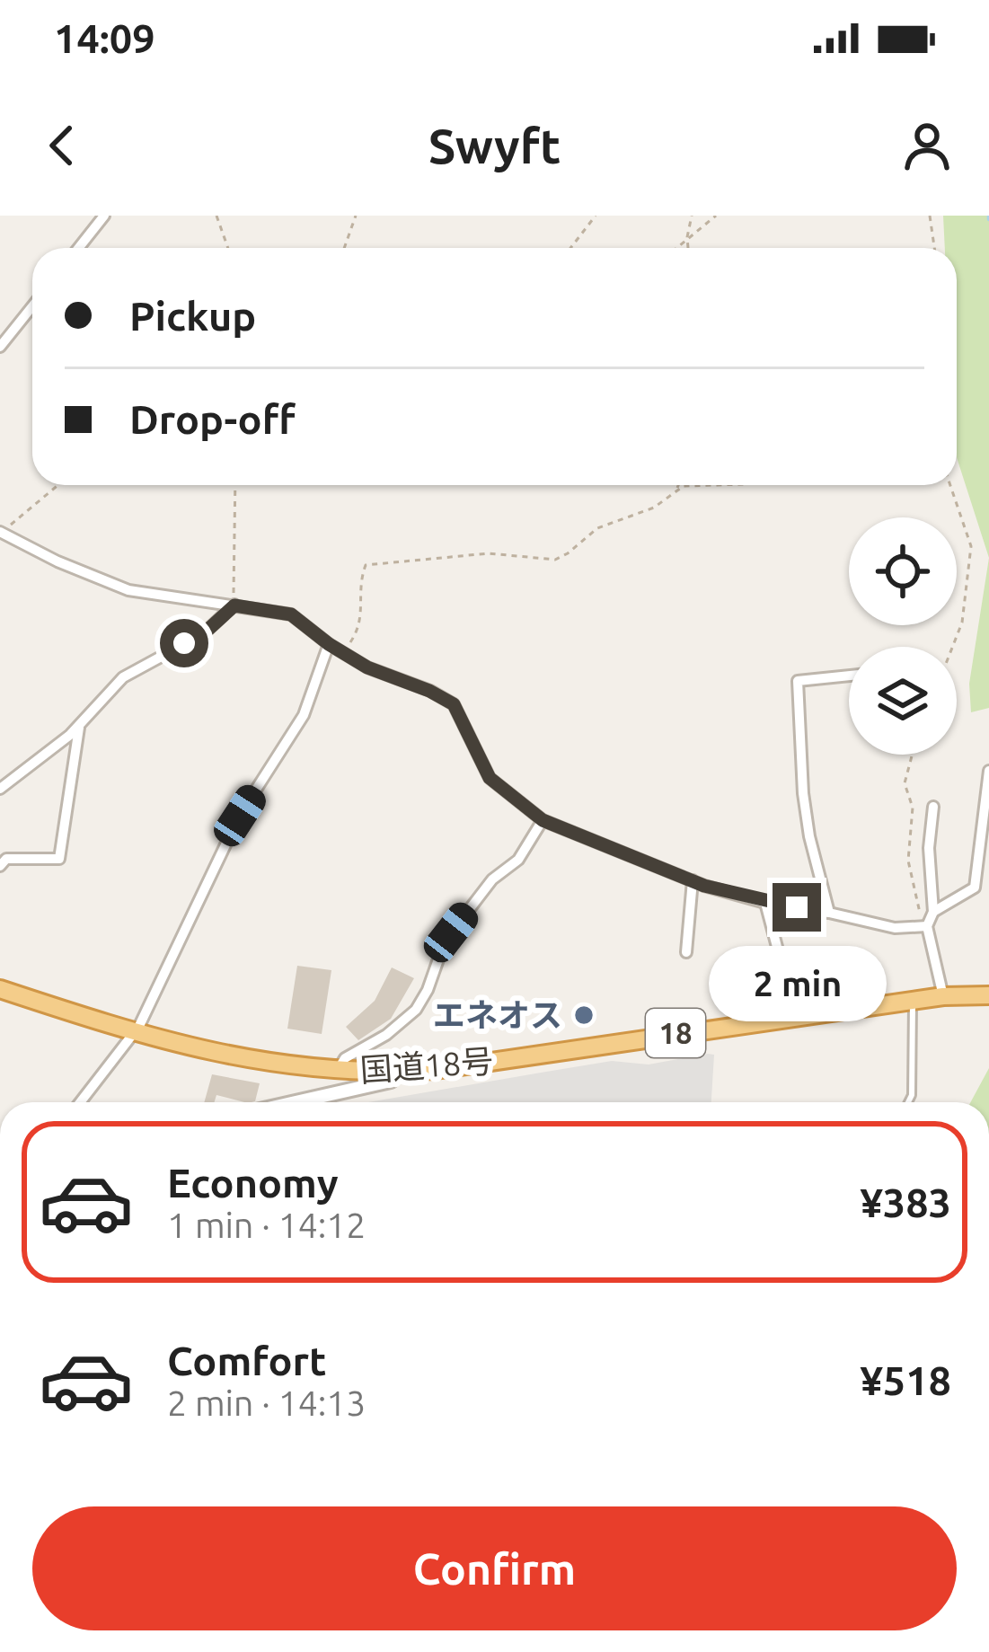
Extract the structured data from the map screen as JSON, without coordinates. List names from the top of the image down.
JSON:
{
  "streets": {
    "highway": ["18", "国道18号"]
  },
  "places": ["エネオス"],
  "page": {
    "status": "14:09",
    "header": "Swyft",
    "banner": ["Pickup", "Drop-off"],
    "bubble": "2 min",
    "list": [
      {
        "name": "Economy",
        "note": "1 min · 14:12",
        "value": "¥383"
      },
      {
        "name": "Comfort",
        "note": "2 min · 14:13",
        "value": "¥518"
      }
    ],
    "buttons": "Confirm"
  }
}
